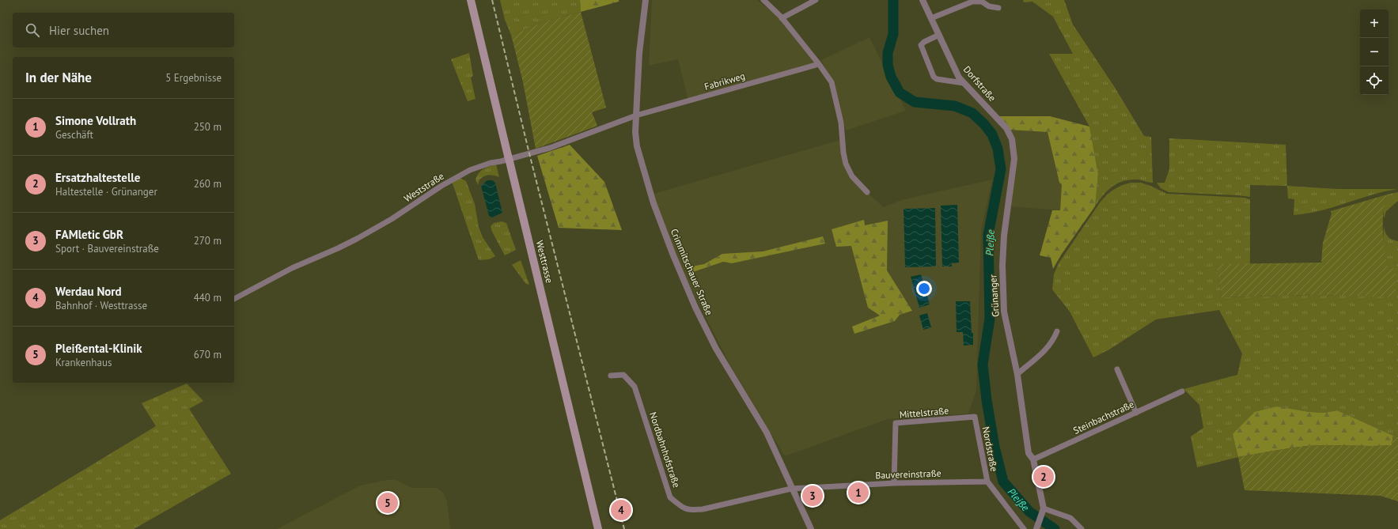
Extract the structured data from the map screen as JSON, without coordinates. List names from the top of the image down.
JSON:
{
  "streets": {
    "main road": ["Westtrasse"],
    "street": [
      "Fabrikweg",
      "Dorfstraße",
      "Weststraße",
      "Crimmitschauer Straße",
      "Grünanger",
      "Mittelstraße",
      "Steinbachstraße",
      "Nordstraße",
      "Nordbahnhofstraße",
      "Bauvereinstraße"
    ]
  },
  "crossings": [
    ["Fabrikweg", "Weststraße"],
    ["Fabrikweg", "Crimmitschauer Straße"],
    ["Dorfstraße", "Grünanger"],
    ["Weststraße", "Crimmitschauer Straße"],
    ["Crimmitschauer Straße", "Nordbahnhofstraße"],
    ["Crimmitschauer Straße", "Bauvereinstraße"],
    ["Grünanger", "Steinbachstraße"],
    ["Mittelstraße", "Nordstraße"],
    ["Mittelstraße", "Bauvereinstraße"],
    ["Nordstraße", "Bauvereinstraße"],
    ["Nordbahnhofstraße", "Bauvereinstraße"]
  ],
  "water": ["Pleiße"],
  "page": {
    "map_buttons": ["+", "−"],
    "search": "Hier suchen",
    "heading": ["In der Nähe", "5 Ergebnisse"],
    "list": [
      {
        "mark": "1",
        "name": "Simone Vollrath",
        "note": "Geschäft",
        "value": "250 m"
      },
      {
        "mark": "2",
        "name": "Ersatzhaltestelle",
        "note": "Haltestelle · Grünanger",
        "value": "260 m"
      },
      {
        "mark": "3",
        "name": "FAMletic GbR",
        "note": "Sport · Bauvereinstraße",
        "value": "270 m"
      },
      {
        "mark": "4",
        "name": "Werdau Nord",
        "note": "Bahnhof · Westtrasse",
        "value": "440 m"
      },
      {
        "mark": "5",
        "name": "Pleißental-Klinik",
        "note": "Krankenhaus",
        "value": "670 m"
      }
    ],
    "pins": [
      "2",
      "1",
      "3",
      "5",
      "4"
    ]
  }
}
